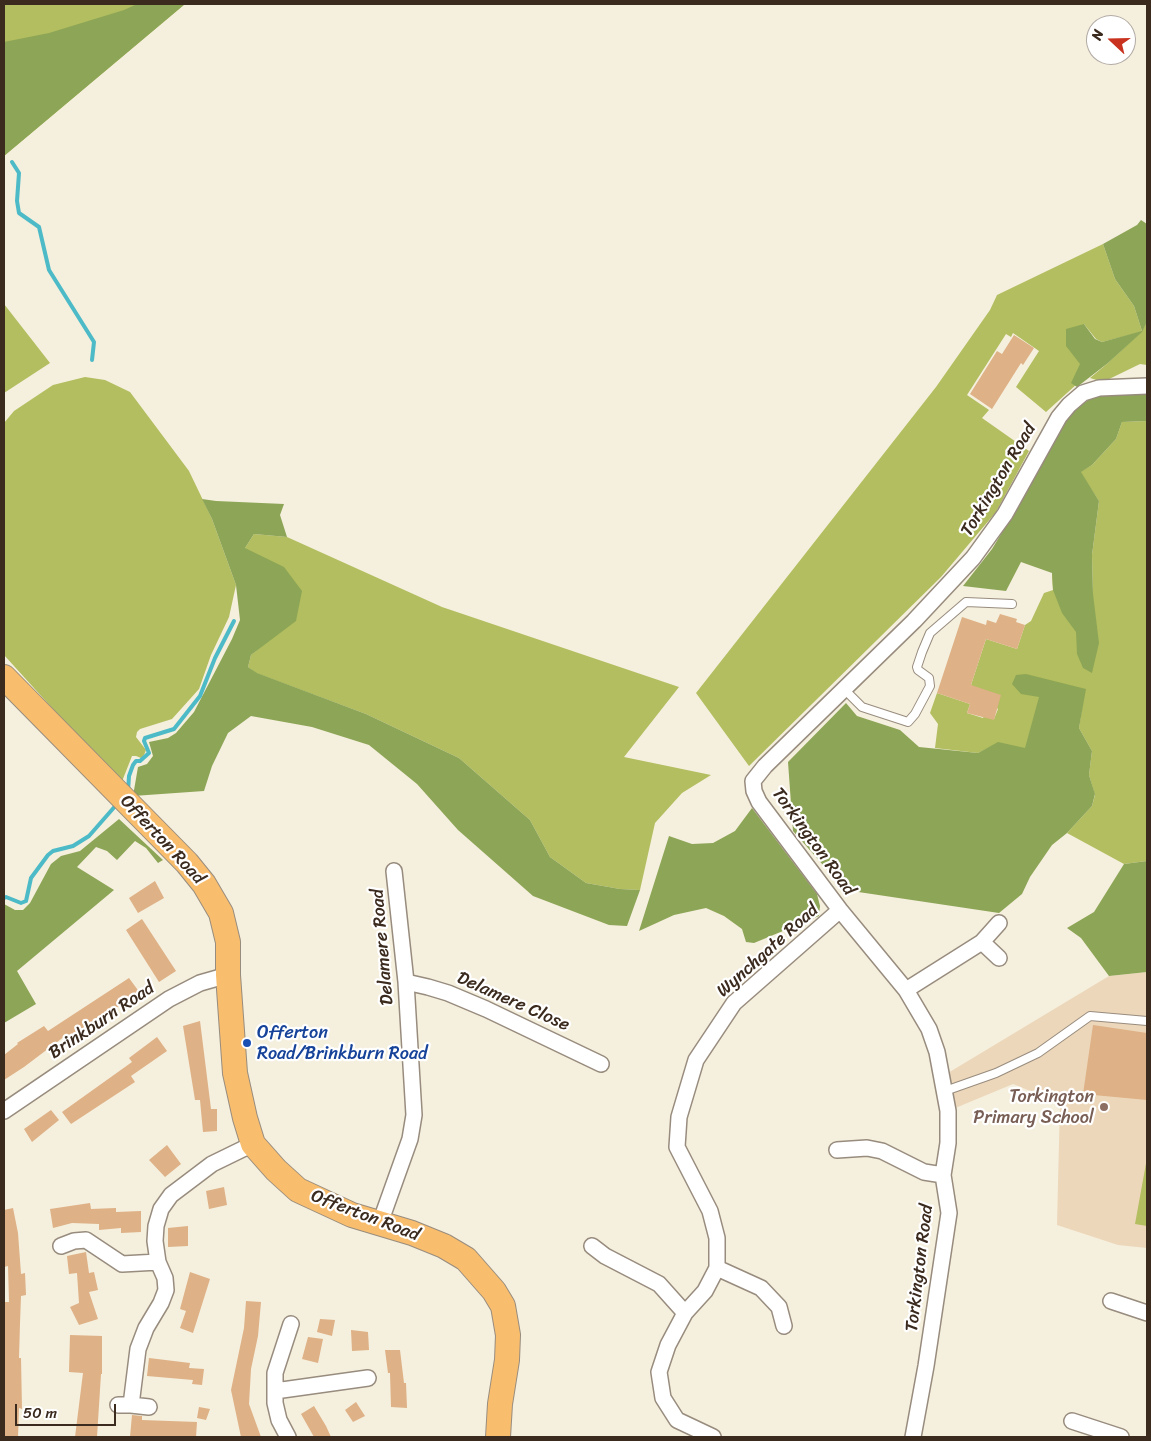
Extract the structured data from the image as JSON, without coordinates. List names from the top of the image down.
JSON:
{
  "streets": {
    "main road": ["Offerton Road"],
    "street": [
      "Torkington Road",
      "Delamere Road",
      "Wynchgate Road",
      "Delamere Close",
      "Brinkburn Road"
    ]
  },
  "crossings": [
    ["Torkington Road", "Wynchgate Road"],
    ["Offerton Road", "Delamere Road"],
    ["Offerton Road", "Brinkburn Road"],
    ["Delamere Road", "Delamere Close"]
  ],
  "places": ["Offerton Road/Brinkburn Road", "Torkington Primary School"],
  "scale_bar": "50 m",
  "north": "left"
}
